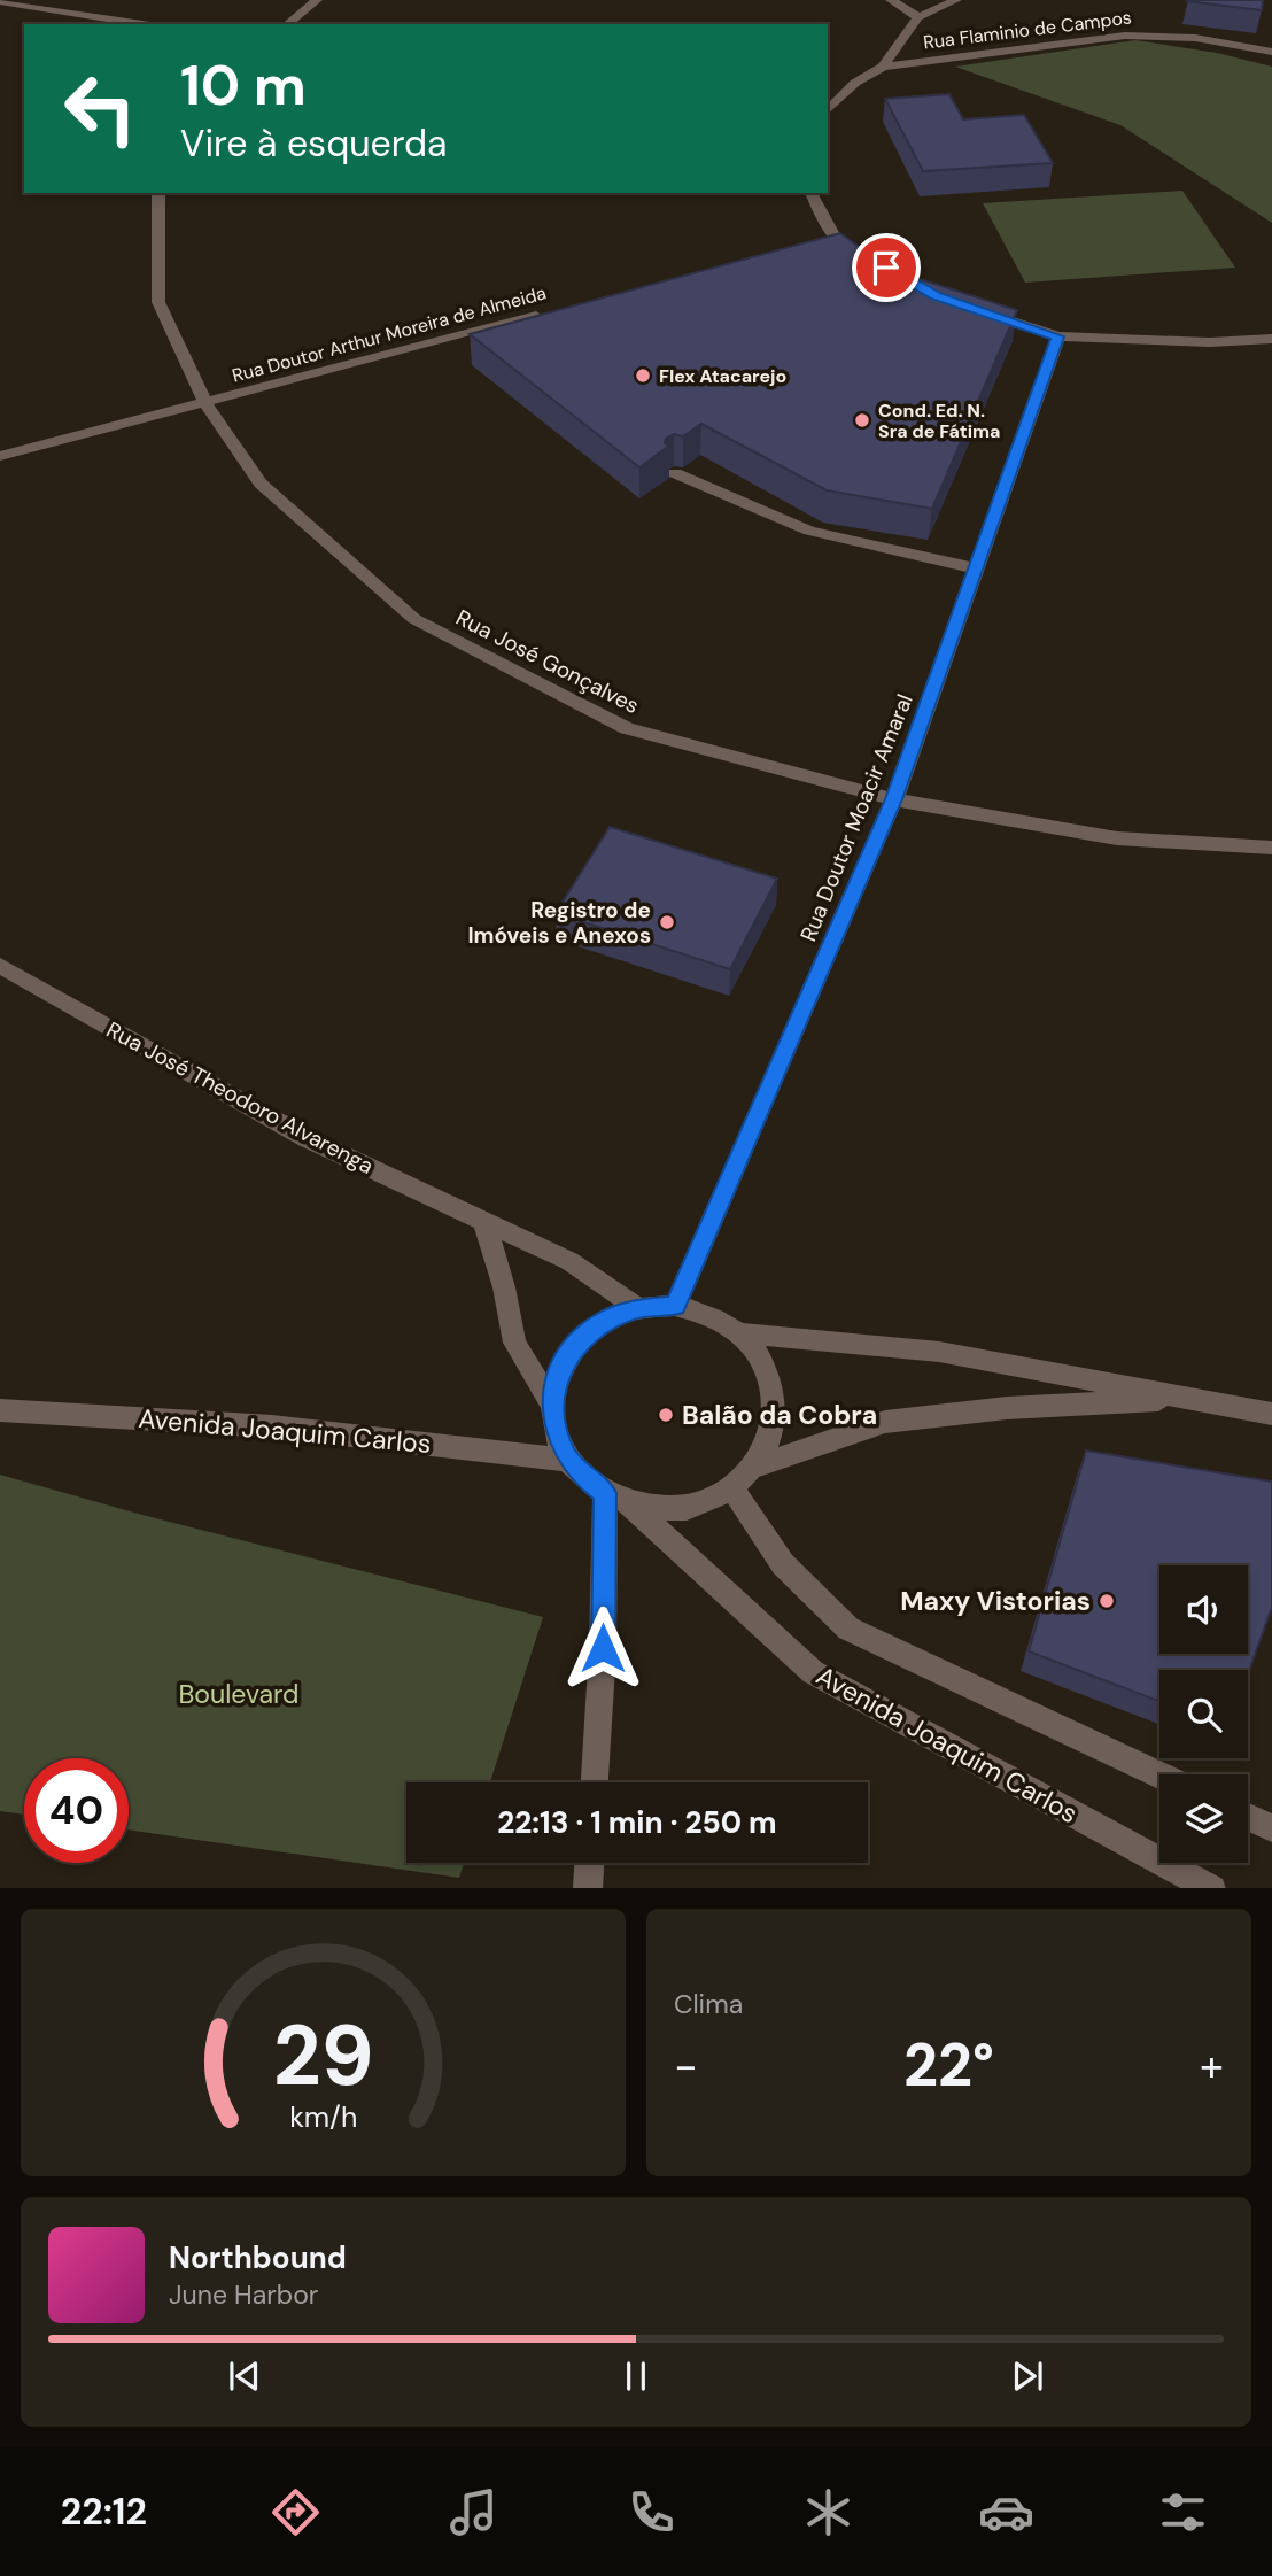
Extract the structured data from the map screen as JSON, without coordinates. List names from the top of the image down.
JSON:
{
  "streets": {
    "street": [
      "Rua Flaminio de Campos",
      "Rua Doutor Arthur Moreira de Almeida",
      "Rua José Gonçalves",
      "Rua Doutor Moacir Amaral",
      "Rua José Theodoro Alvarenga",
      "Avenida Joaquim Carlos"
    ]
  },
  "crossings": [
    ["Rua Doutor Arthur Moreira de Almeida", "Rua José Gonçalves"],
    ["Rua José Gonçalves", "Rua Doutor Moacir Amaral"],
    ["Rua Doutor Moacir Amaral", "Rua José Theodoro Alvarenga"],
    ["Rua Doutor Moacir Amaral", "Avenida Joaquim Carlos"],
    ["Rua José Theodoro Alvarenga", "Avenida Joaquim Carlos"]
  ],
  "parks": ["Boulevard"],
  "places": [
    "Flex Atacarejo",
    "Cond. Ed. N. Sra de Fátima",
    "Registro de Imóveis e Anexos",
    "Balão da Cobra",
    "Maxy Vistorias"
  ],
  "page": {
    "turn": ["10 m", "Vire à esquerda"],
    "limit": "40",
    "trip": "22:13 · 1 min · 250 m",
    "tile": "Clima",
    "heat": ["−", "22°", "+"],
    "song": ["Northbound", "June Harbor"],
    "tabs": "22:12",
    "gauge": ["29", "km/h"]
  }
}
